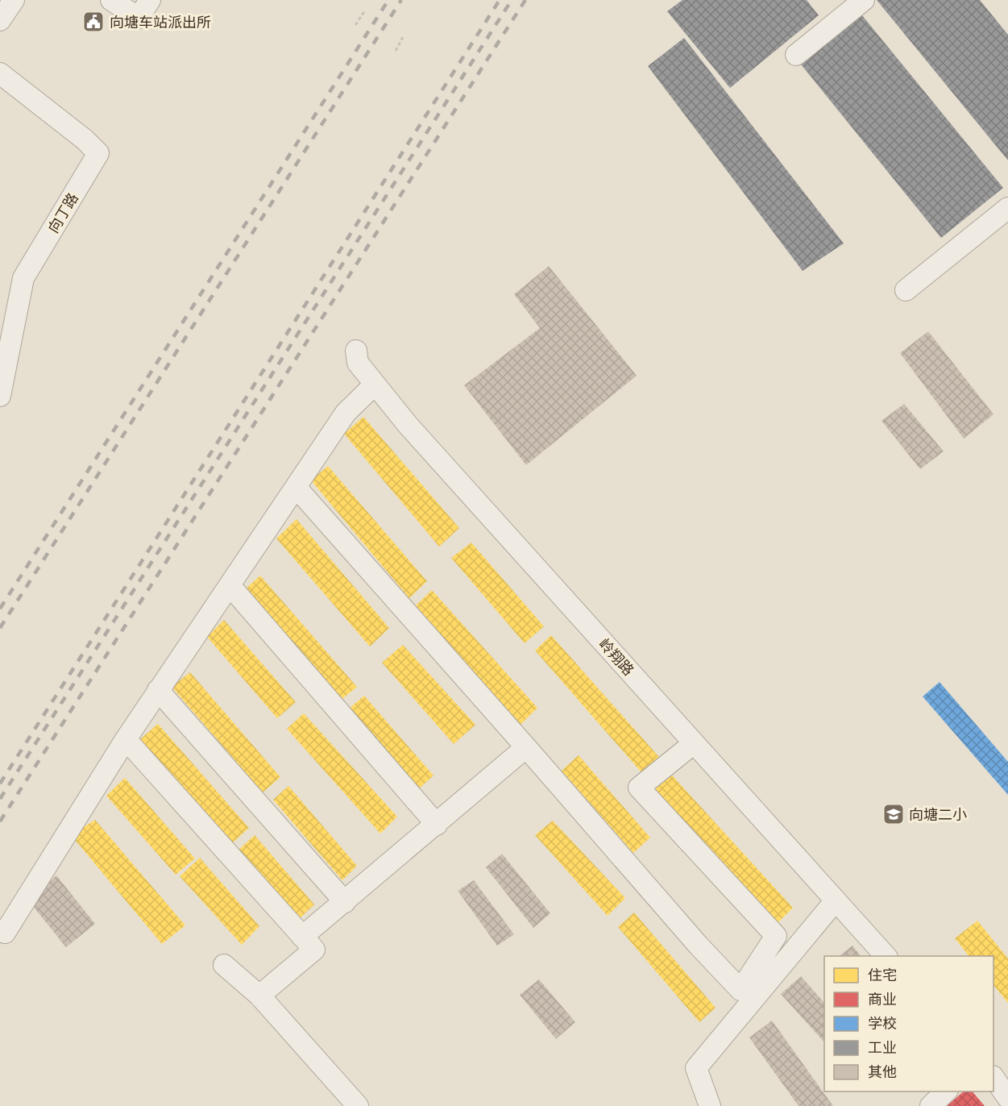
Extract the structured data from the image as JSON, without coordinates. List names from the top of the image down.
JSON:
{
  "streets": {
    "street": ["向丁路", "岭翔路"]
  },
  "places": {
    "public building": ["向塘车站派出所"],
    "school or university": ["向塘二小"]
  },
  "legend": [
    "住宅",
    "商业",
    "学校",
    "工业",
    "其他"
  ]
}
